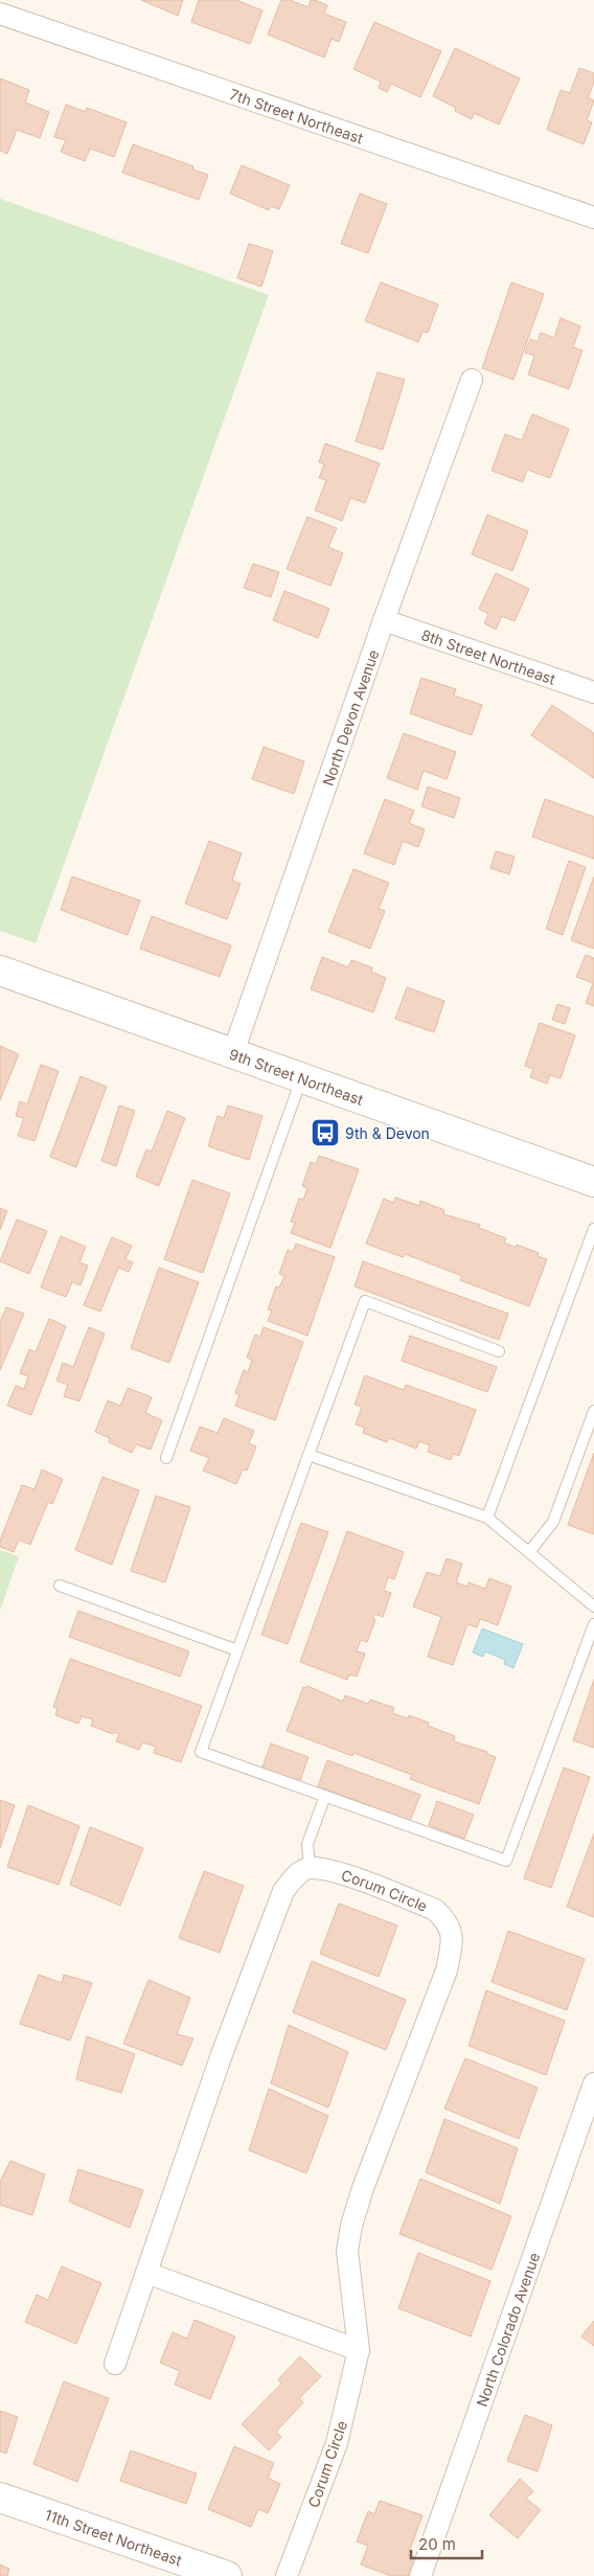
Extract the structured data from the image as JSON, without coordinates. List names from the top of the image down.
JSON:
{
  "streets": {
    "main road": ["9th Street Northeast", "11th Street Northeast"],
    "street": [
      "7th Street Northeast",
      "8th Street Northeast",
      "North Devon Avenue",
      "Corum Circle",
      "North Colorado Avenue"
    ]
  },
  "crossings": [
    ["8th Street Northeast", "North Devon Avenue"],
    ["North Devon Avenue", "9th Street Northeast"]
  ],
  "places": {
    "bus stop": ["9th & Devon"]
  },
  "scale_bar": "20 m"
}
